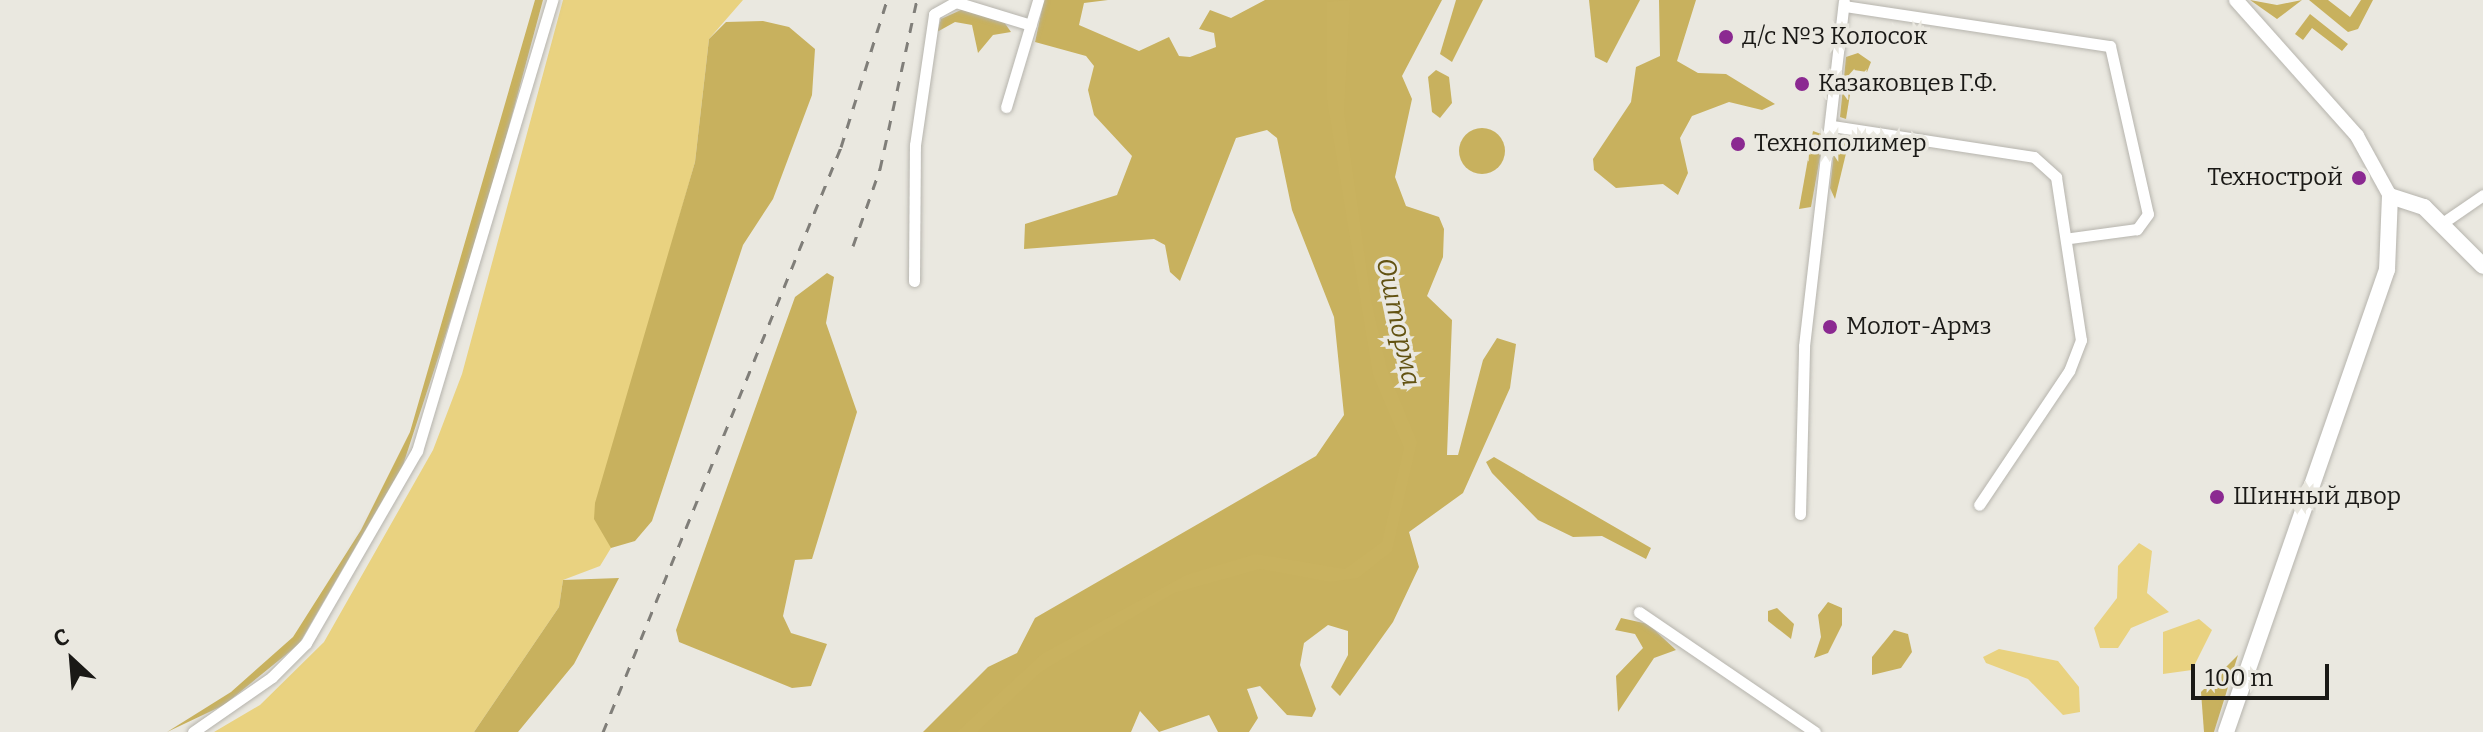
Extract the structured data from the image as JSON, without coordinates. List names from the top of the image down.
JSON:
{
  "water": ["Ошторма"],
  "places": [
    "д/с №3 Колосок",
    "Казаковцев Г.Ф.",
    "Технополимер",
    "Технострой",
    "Молот-Армз",
    "Шинный двор"
  ],
  "scale_bar": "100 m",
  "north": "top left"
}
